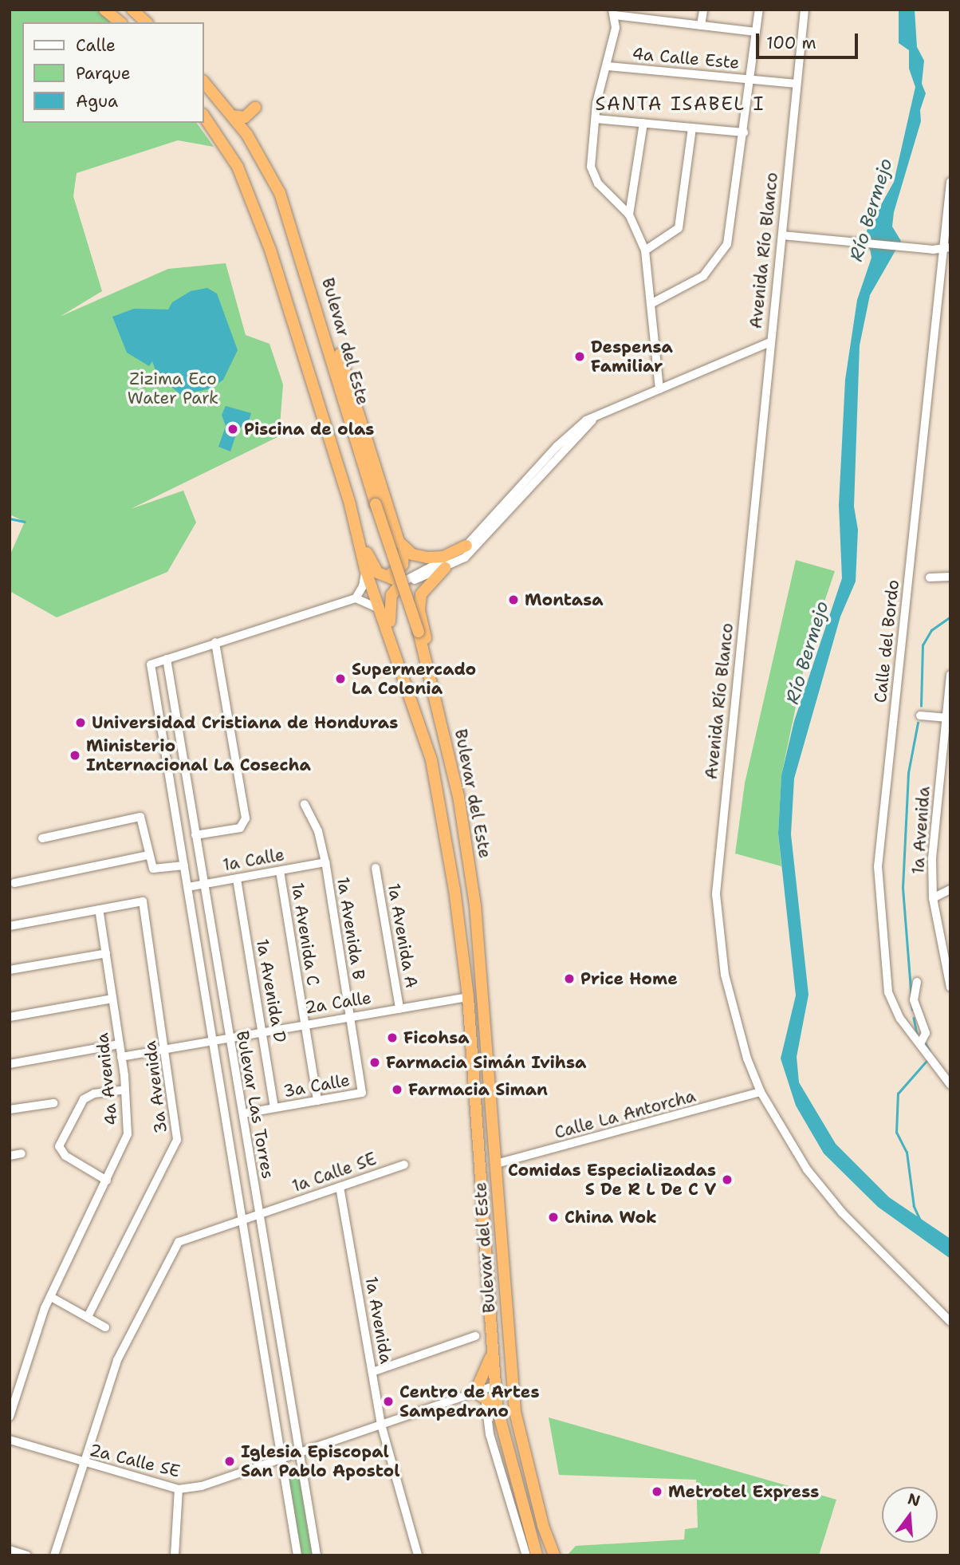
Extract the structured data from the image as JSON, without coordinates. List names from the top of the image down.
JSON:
{
  "streets": {
    "highway": ["Bulevar del Este"],
    "street": [
      "4a Calle Este",
      "Avenida Río Blanco",
      "Calle del Bordo",
      "1a Avenida",
      "1a Calle",
      "1a Avenida B",
      "1a Avenida C",
      "1a Avenida A",
      "1a Avenida D",
      "2a Calle",
      "4a Avenida",
      "3a Calle",
      "3a Avenida",
      "Bulevar Las Torres",
      "Calle La Antorcha",
      "1a Calle SE",
      "2a Calle SE"
    ]
  },
  "crossings": [
    ["4a Calle Este", "Avenida Río Blanco"],
    ["Avenida Río Blanco", "Calle La Antorcha"],
    ["Bulevar del Este", "2a Calle"],
    ["Bulevar del Este", "Calle La Antorcha"],
    ["Bulevar del Este", "2a Calle SE"],
    ["1a Avenida", "1a Calle SE"],
    ["1a Avenida", "2a Calle SE"],
    ["1a Calle", "1a Avenida B"],
    ["1a Calle", "1a Avenida C"],
    ["1a Calle", "1a Avenida D"],
    ["1a Calle", "Bulevar Las Torres"],
    ["1a Avenida B", "2a Calle"],
    ["1a Avenida B", "3a Calle"],
    ["1a Avenida C", "2a Calle"],
    ["1a Avenida C", "3a Calle"],
    ["1a Avenida A", "2a Calle"],
    ["1a Avenida D", "2a Calle"],
    ["1a Avenida D", "3a Calle"],
    ["2a Calle", "4a Avenida"],
    ["2a Calle", "3a Avenida"],
    ["2a Calle", "Bulevar Las Torres"],
    ["4a Avenida", "3a Avenida"],
    ["3a Calle", "Bulevar Las Torres"],
    ["Bulevar Las Torres", "1a Calle SE"],
    ["Bulevar Las Torres", "2a Calle SE"],
    ["1a Calle SE", "2a Calle SE"]
  ],
  "districts": ["SANTA ISABEL I"],
  "water": ["Río Bermejo"],
  "parks": ["Zizima Eco Water Park"],
  "places": [
    "Despensa Familiar",
    "Piscina de olas",
    "Montasa",
    "Supermercado La Colonia",
    "Universidad Cristiana de Honduras",
    "Ministerio Internacional La Cosecha",
    "Price Home",
    "Ficohsa",
    "Farmacia Simán Ivihsa",
    "Farmacia Siman",
    "Comidas Especializadas S De R L De C V",
    "China Wok",
    "Centro de Artes Sampedrano",
    "Iglesia Episcopal San Pablo Apostol",
    "Metrotel Express"
  ],
  "legend": ["Calle", "Parque", "Agua"],
  "scale_bar": "100 m",
  "north": "top"
}
